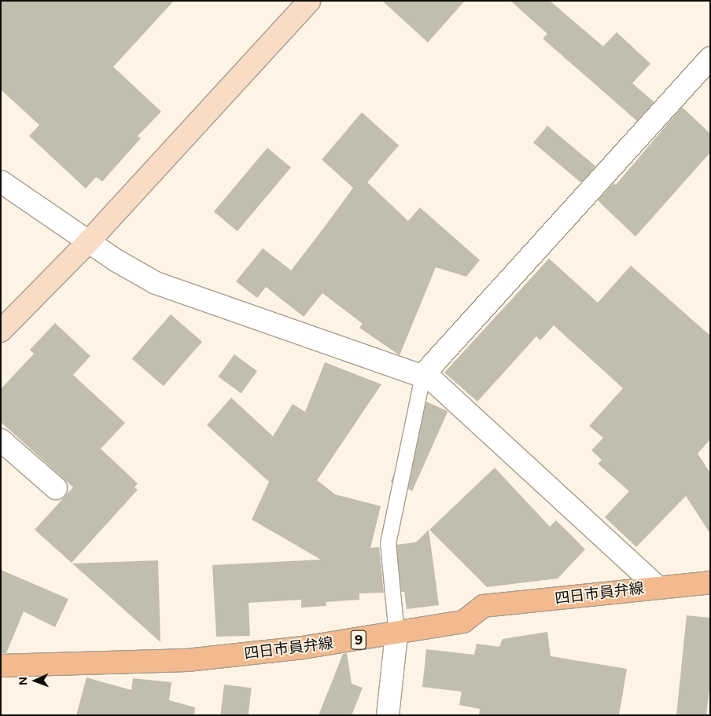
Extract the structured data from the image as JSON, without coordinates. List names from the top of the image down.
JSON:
{
  "streets": {
    "main road": ["四日市員弁線", "9"]
  },
  "north": "left"
}
